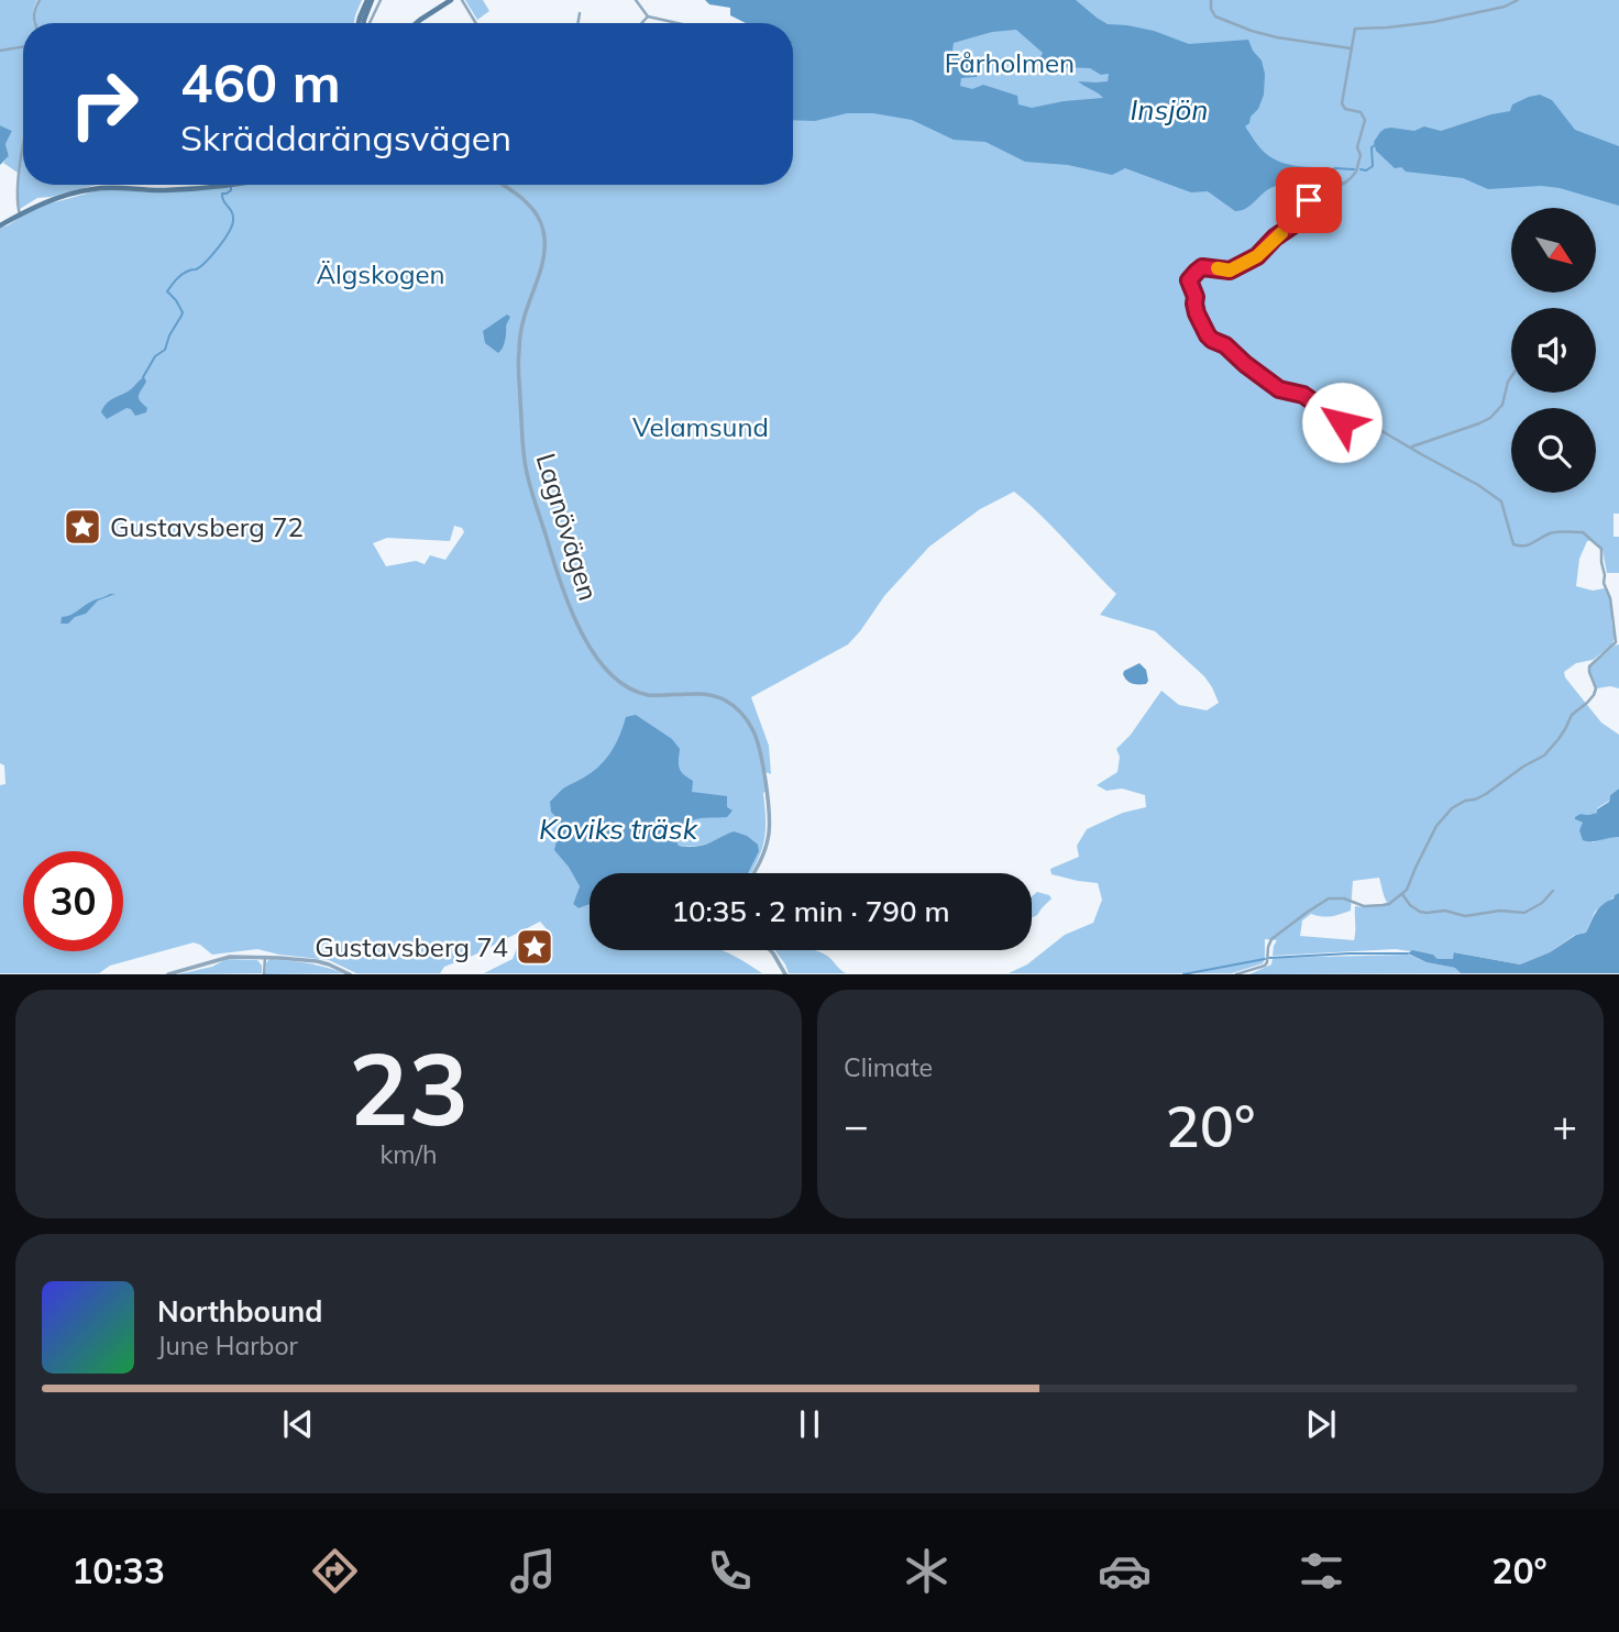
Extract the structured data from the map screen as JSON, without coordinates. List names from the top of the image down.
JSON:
{
  "streets": {
    "street": ["Lagnövägen"]
  },
  "water": ["Insjön", "Koviks träsk"],
  "parks": ["Fårholmen", "Älgskogen", "Velamsund"],
  "places": {
    "place": ["Gustavsberg 72", "Gustavsberg 74"]
  },
  "north": "bottom right",
  "page": {
    "turn": ["460 m", "Skräddarängsvägen"],
    "limit": "30",
    "trip": "10:35 · 2 min · 790 m",
    "tile": [
      ["23", "km/h"],
      "Climate"
    ],
    "heat": ["−", "20°", "+"],
    "song": ["Northbound", "June Harbor"],
    "tabs": ["10:33", "20°"]
  }
}
